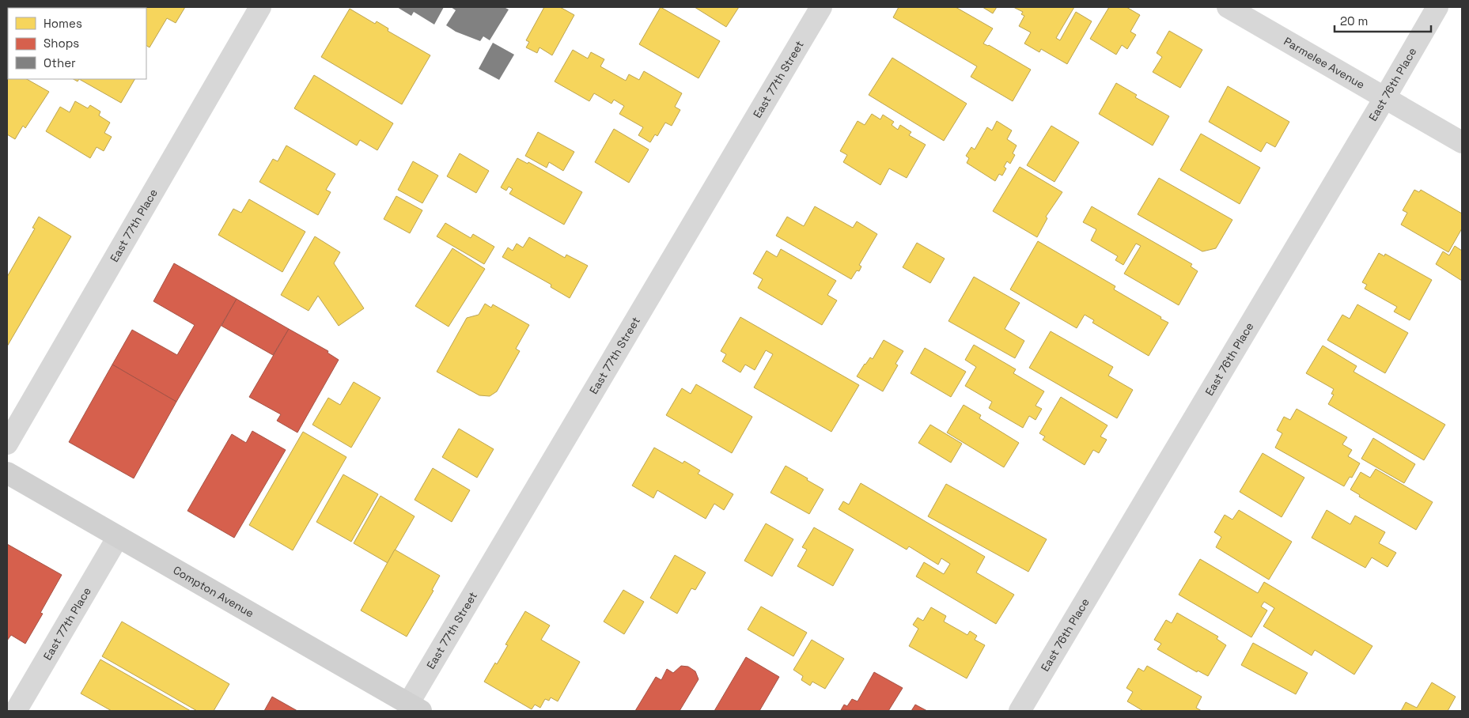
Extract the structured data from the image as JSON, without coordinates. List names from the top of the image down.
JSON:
{
  "streets": {
    "main road": ["Compton Avenue"],
    "street": [
      "Parmelee Avenue",
      "East 77th Street",
      "East 76th Place",
      "East 77th Place"
    ]
  },
  "crossings": [
    ["Parmelee Avenue", "East 76th Place"],
    ["East 77th Street", "Compton Avenue"],
    ["East 77th Place", "Compton Avenue"]
  ],
  "legend": ["Homes", "Shops", "Other"],
  "scale_bar": "20 m"
}
